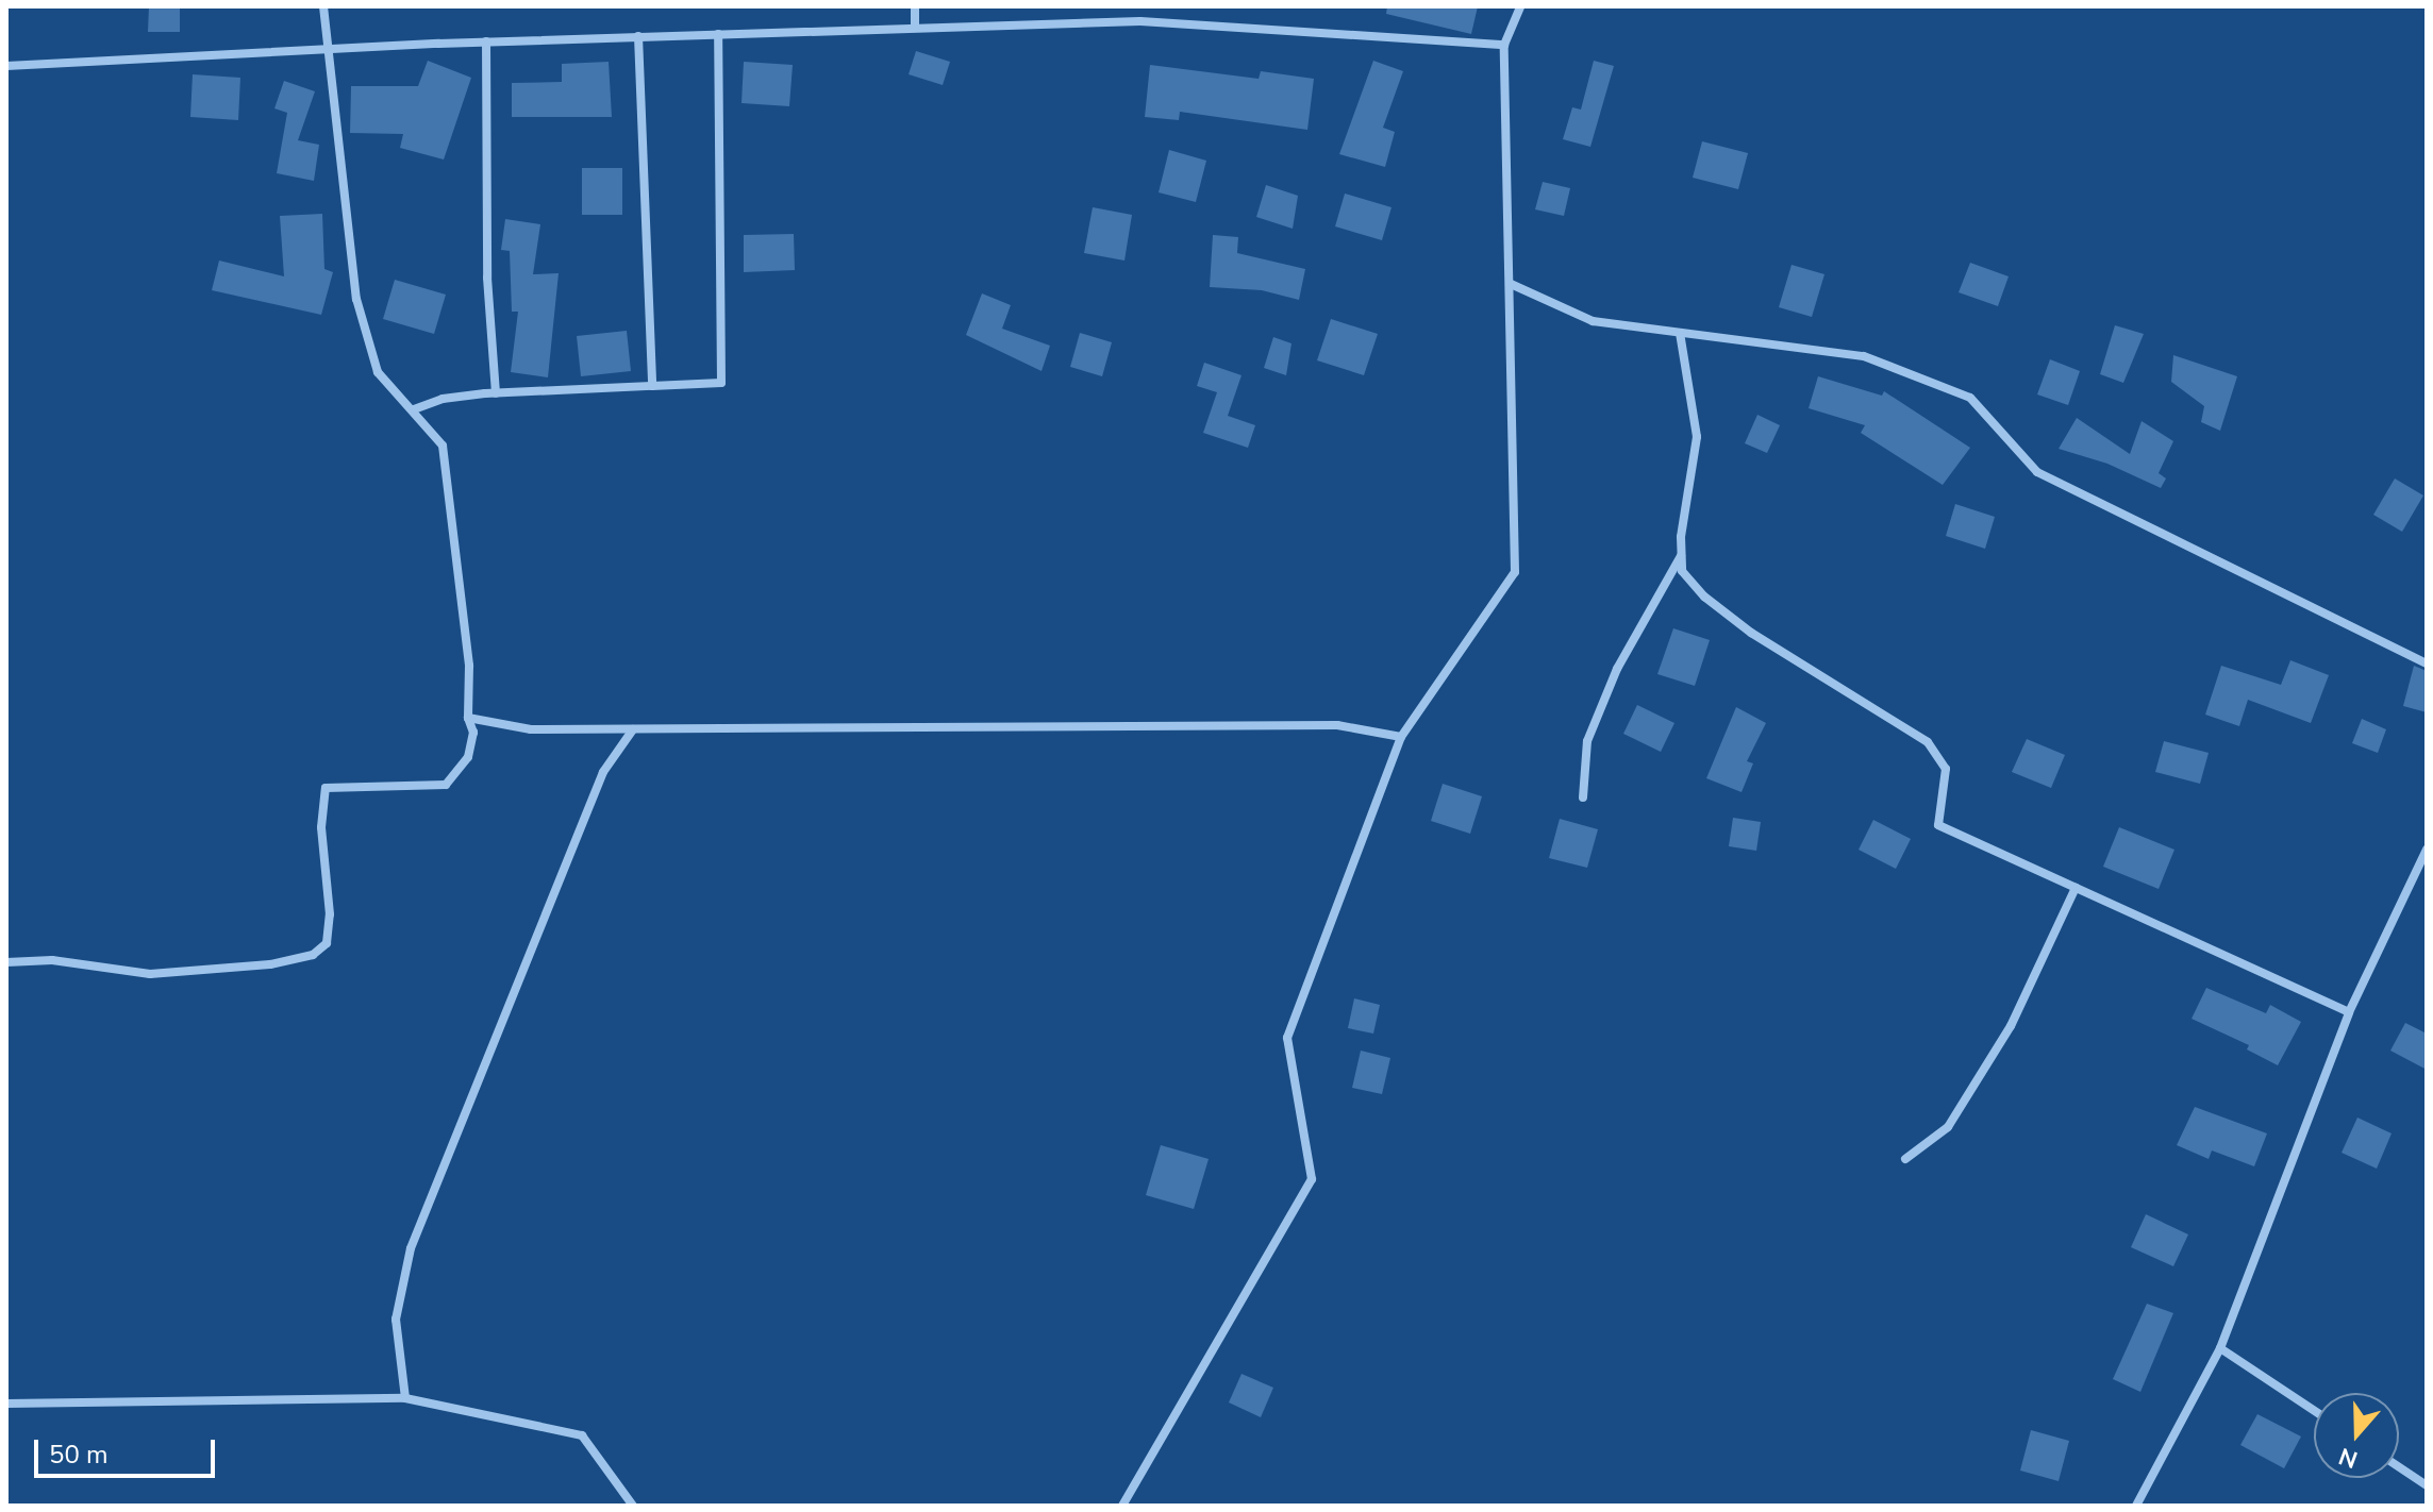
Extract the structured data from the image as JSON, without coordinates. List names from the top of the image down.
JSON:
{
  "scale_bar": "50 m",
  "north": "bottom"
}
